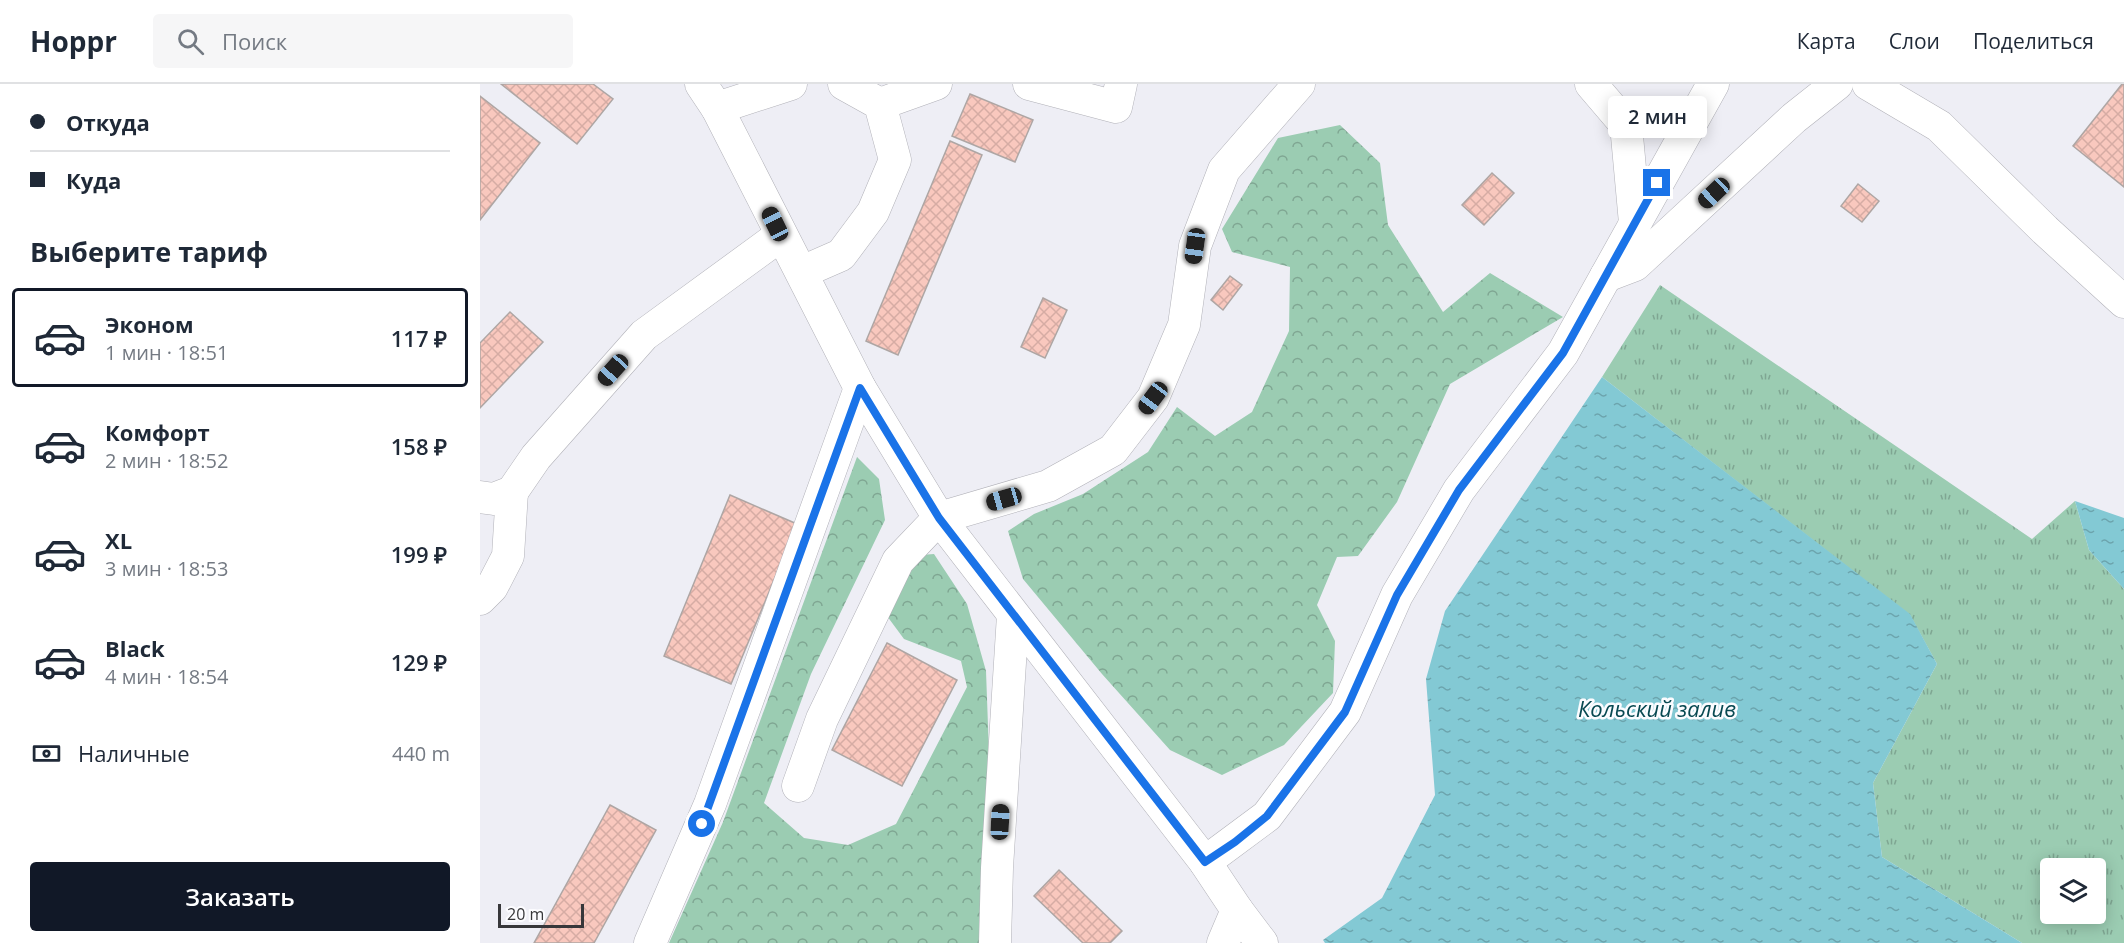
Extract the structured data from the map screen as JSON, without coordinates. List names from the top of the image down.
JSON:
{
  "water": ["Кольский залив"],
  "scale_bar": "20 m",
  "page": {
    "header": "Hoppr",
    "search": "Поиск",
    "nav": ["Карта", "Слои", "Поделиться"],
    "banner": ["Откуда", "Куда"],
    "bubble": "2 мин",
    "heading": "Выберите тариф",
    "list": [
      {
        "name": "Эконом",
        "note": "1 мин · 18:51",
        "value": "117 ₽"
      },
      {
        "name": "Комфорт",
        "note": "2 мин · 18:52",
        "value": "158 ₽"
      },
      {
        "name": "XL",
        "note": "3 мин · 18:53",
        "value": "199 ₽"
      },
      {
        "name": "Black",
        "note": "4 мин · 18:54",
        "value": "129 ₽"
      }
    ],
    "pay": ["Наличные", "440 m"],
    "buttons": "Заказать",
    "scale": "20 m"
  }
}
